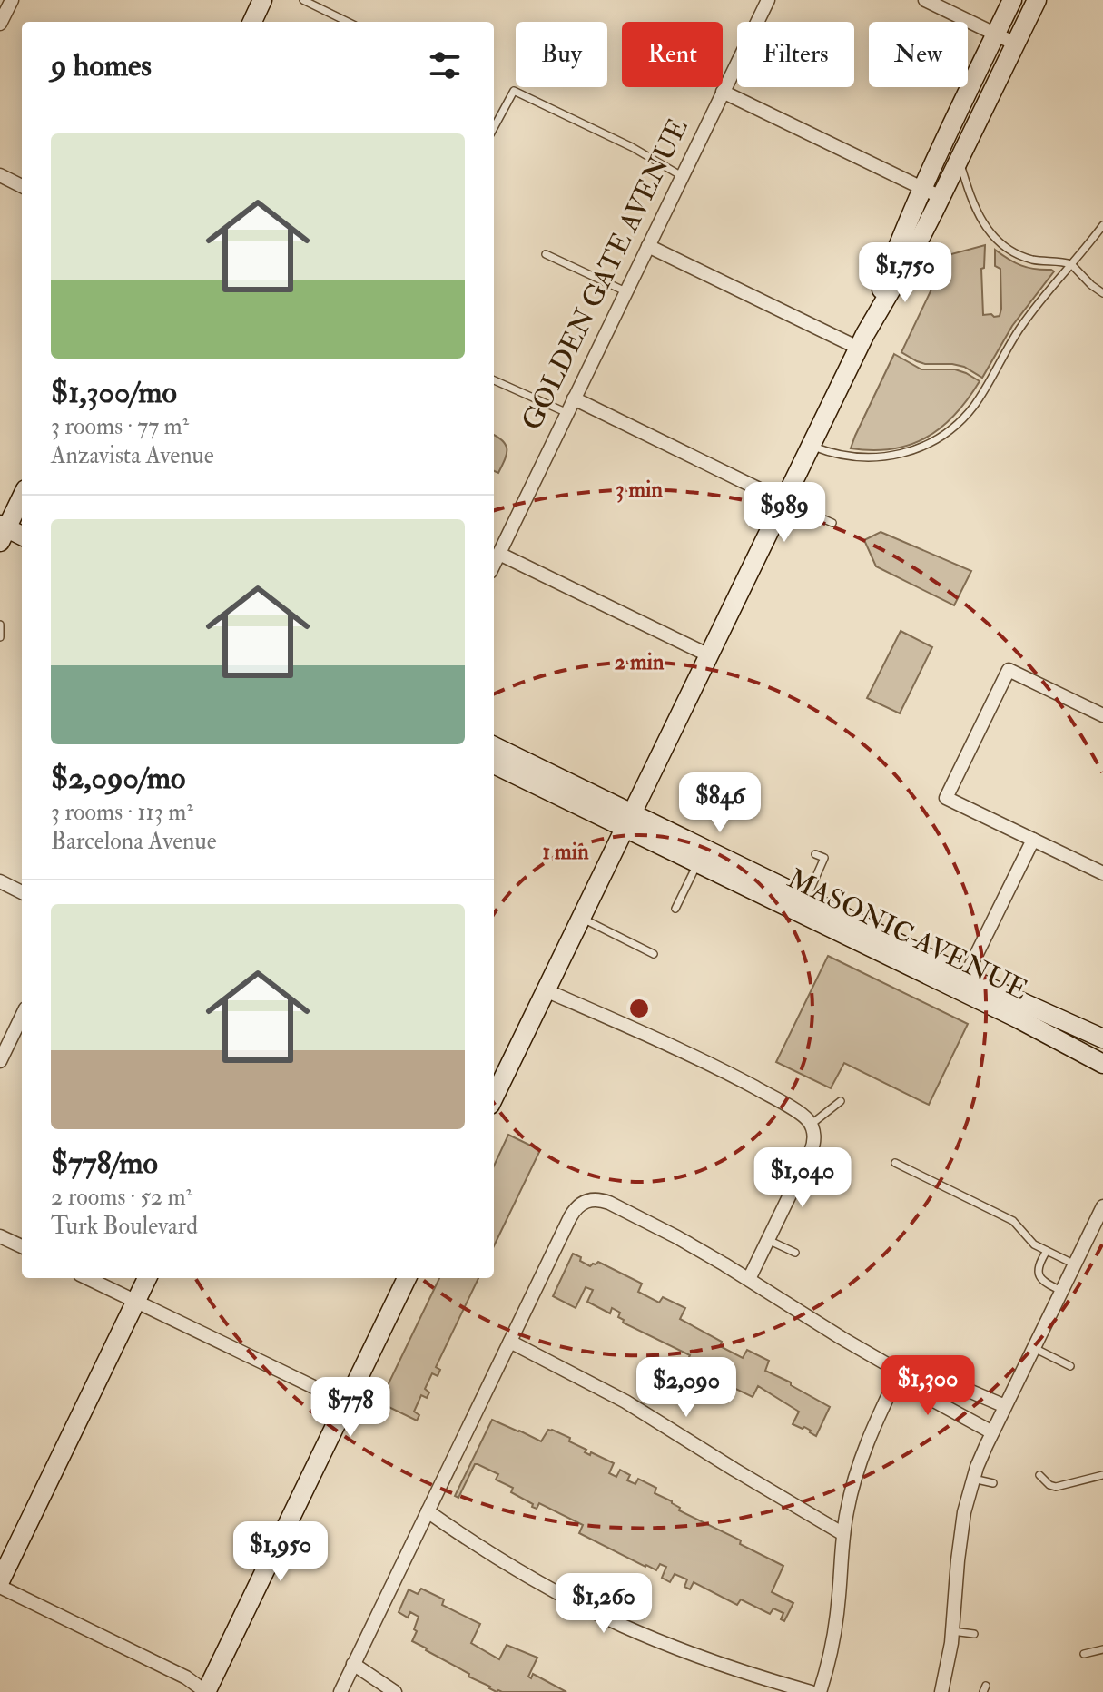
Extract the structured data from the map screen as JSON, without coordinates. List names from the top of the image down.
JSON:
{
  "streets": {
    "main road": ["MASONIC AVENUE"],
    "street": ["GOLDEN GATE AVENUE"]
  },
  "page": {
    "chip": [
      "Buy",
      "Rent",
      "Filters",
      "New"
    ],
    "heading": "9 homes",
    "list": [
      {
        "name": "$1,300/mo",
        "note": "3 rooms · 77 m² · Anzavista Avenue"
      },
      {
        "name": "$2,090/mo",
        "note": "3 rooms · 113 m² · Barcelona Avenue"
      },
      {
        "name": "$778/mo",
        "note": "2 rooms · 52 m² · Turk Boulevard"
      }
    ],
    "price": [
      "$1,750",
      "$989",
      "$846",
      "$1,040",
      "$1,300",
      "$2,090",
      "$778",
      "$1,950",
      "$1,260"
    ]
  },
  "rings": ["3 min", "2 min", "1 min"]
}
